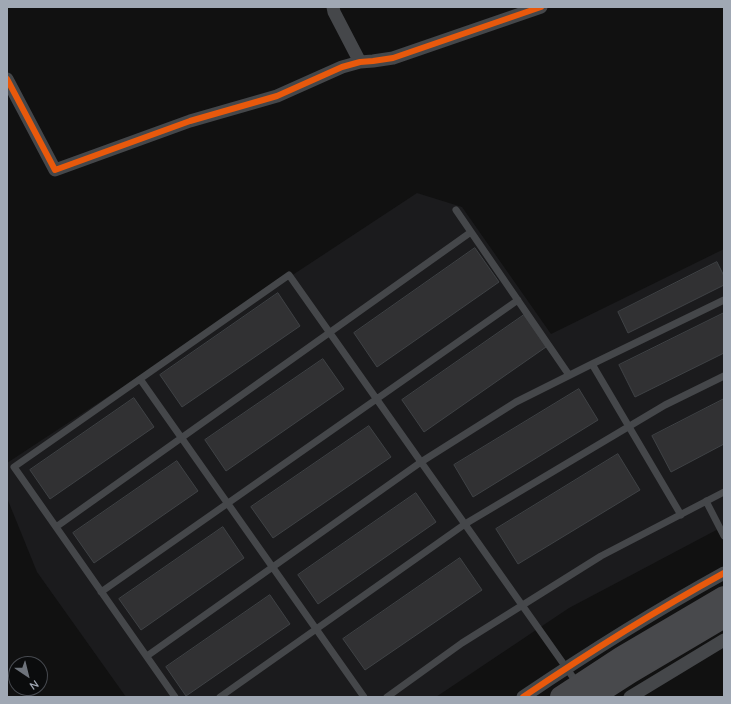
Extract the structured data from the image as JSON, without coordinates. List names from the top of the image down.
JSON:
{
  "north": "bottom right"
}
